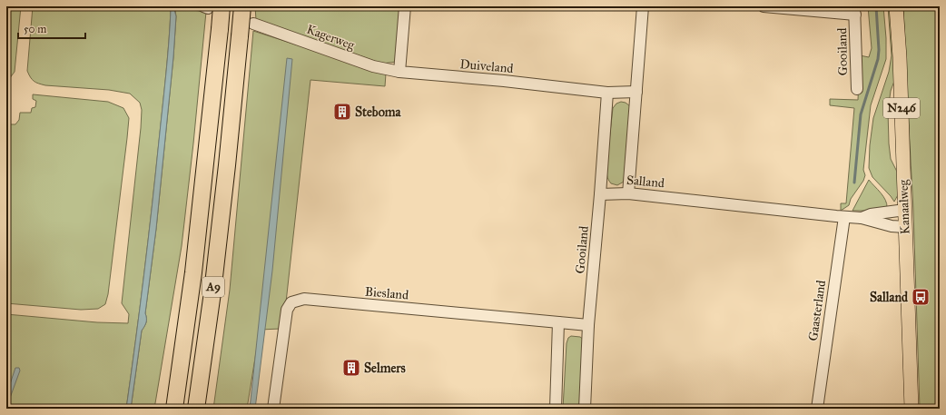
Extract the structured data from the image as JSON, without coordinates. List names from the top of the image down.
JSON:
{
  "streets": {
    "highway": ["A9"],
    "main road": ["N246", "Kanaalweg"],
    "street": [
      "Kagerweg",
      "Gooiland",
      "Duiveland",
      "Salland",
      "Biesland",
      "Gaasterland"
    ]
  },
  "crossings": [
    ["Kagerweg", "Duiveland"],
    ["Gooiland", "Duiveland"],
    ["Gooiland", "Salland"],
    ["Gooiland", "Biesland"],
    ["Salland", "Kanaalweg"],
    ["Salland", "Gaasterland"]
  ],
  "places": {
    "building": ["Steboma", "Selmers"],
    "bus stop": ["Salland"]
  },
  "scale_bar": "50 m"
}
